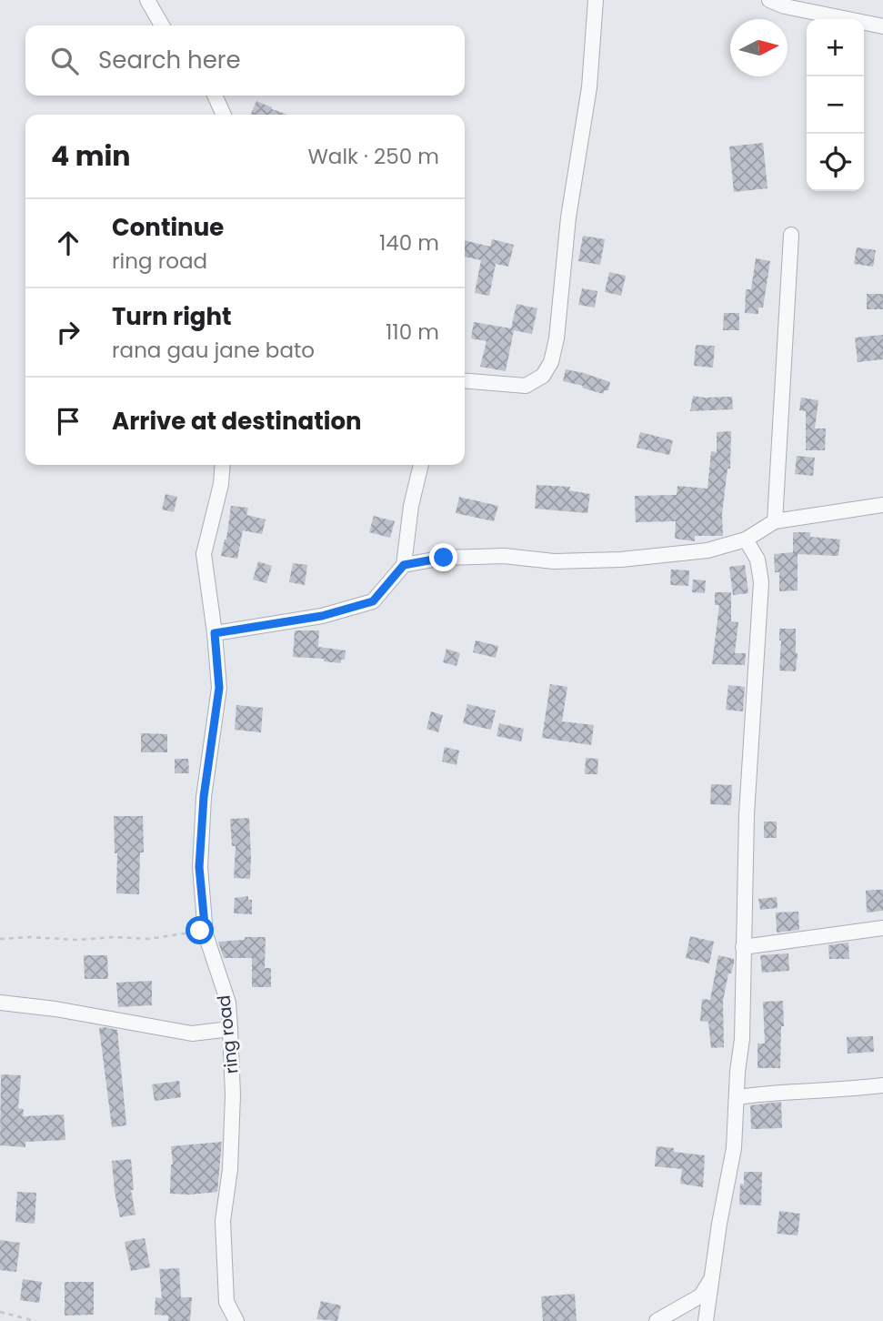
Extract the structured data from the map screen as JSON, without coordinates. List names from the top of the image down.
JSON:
{
  "streets": {
    "street": ["ring road"]
  },
  "north": "right",
  "page": {
    "map_buttons": ["+", "−"],
    "search": "Search here",
    "heading": ["4 min", "Walk · 250 m"],
    "list": [
      ["Continue", "ring road", "140 m"],
      ["Turn right", "rana gau jane bato", "110 m"],
      "Arrive at destination"
    ]
  }
}
